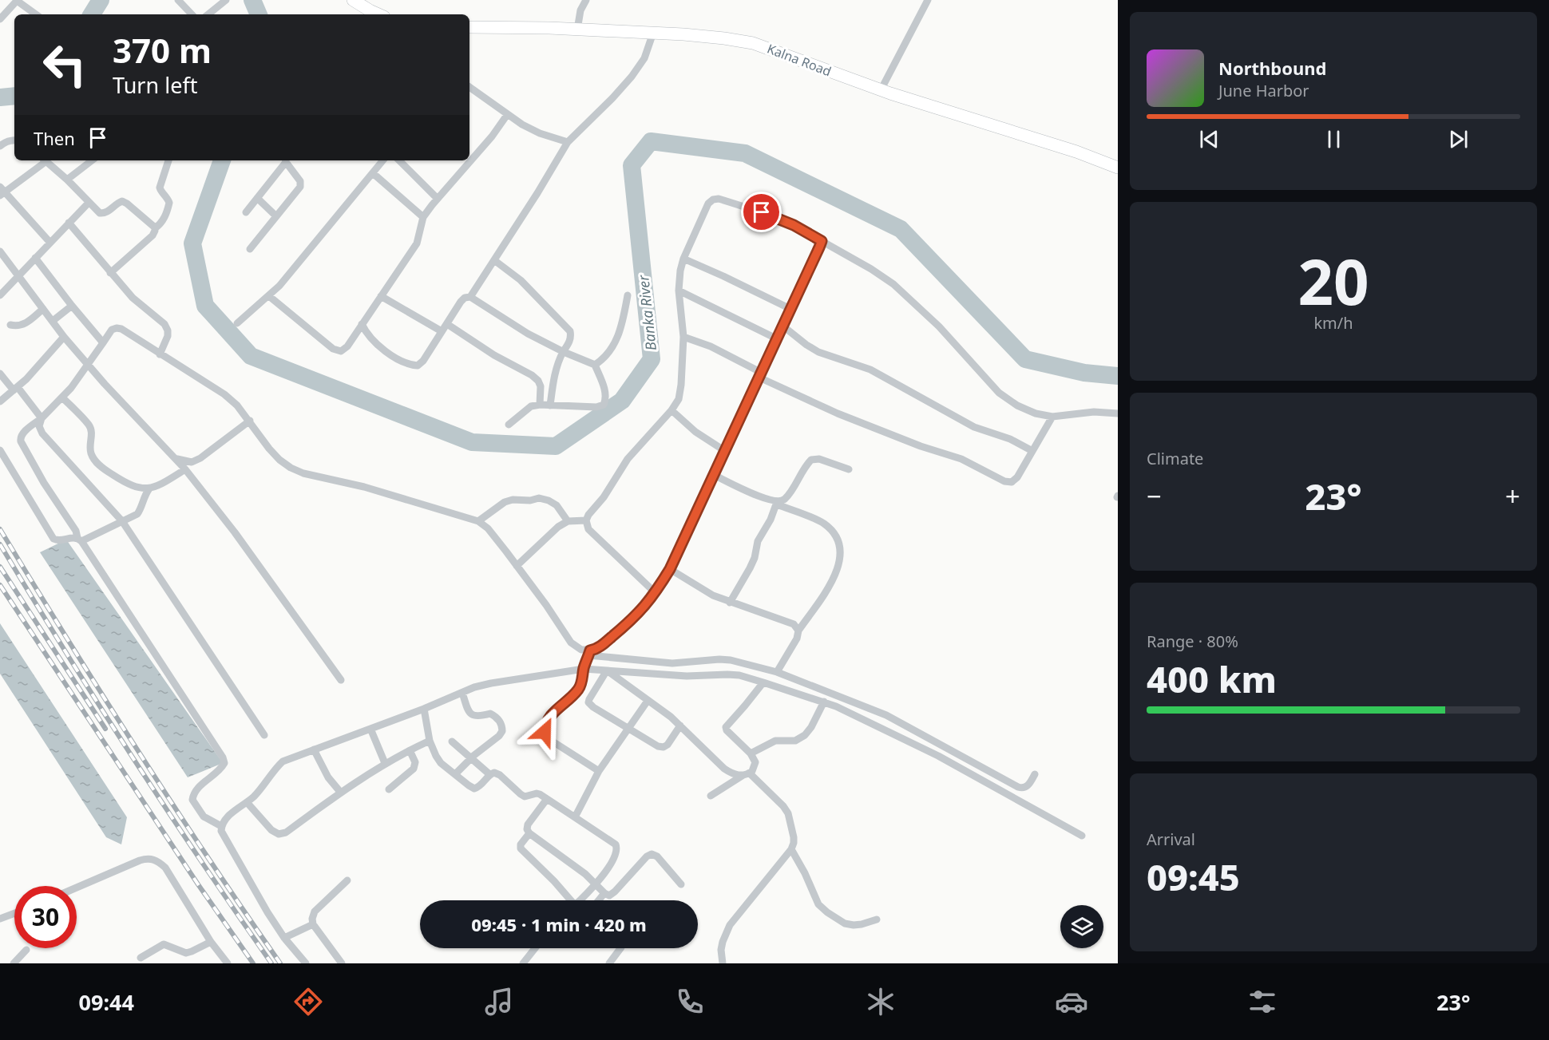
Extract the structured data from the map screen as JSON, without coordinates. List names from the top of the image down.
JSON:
{
  "streets": {
    "main road": ["Kalna Road"]
  },
  "water": ["Banka River"],
  "page": {
    "turn": ["370 m", "Turn left"],
    "song": ["Northbound", "June Harbor"],
    "then": "Then",
    "tile": [
      ["20", "km/h"],
      "Climate",
      ["Range · 80%", "400 km"],
      ["Arrival", "09:45"]
    ],
    "heat": ["−", "23°", "+"],
    "limit": "30",
    "trip": "09:45 · 1 min · 420 m",
    "tabs": ["09:44", "23°"]
  }
}
